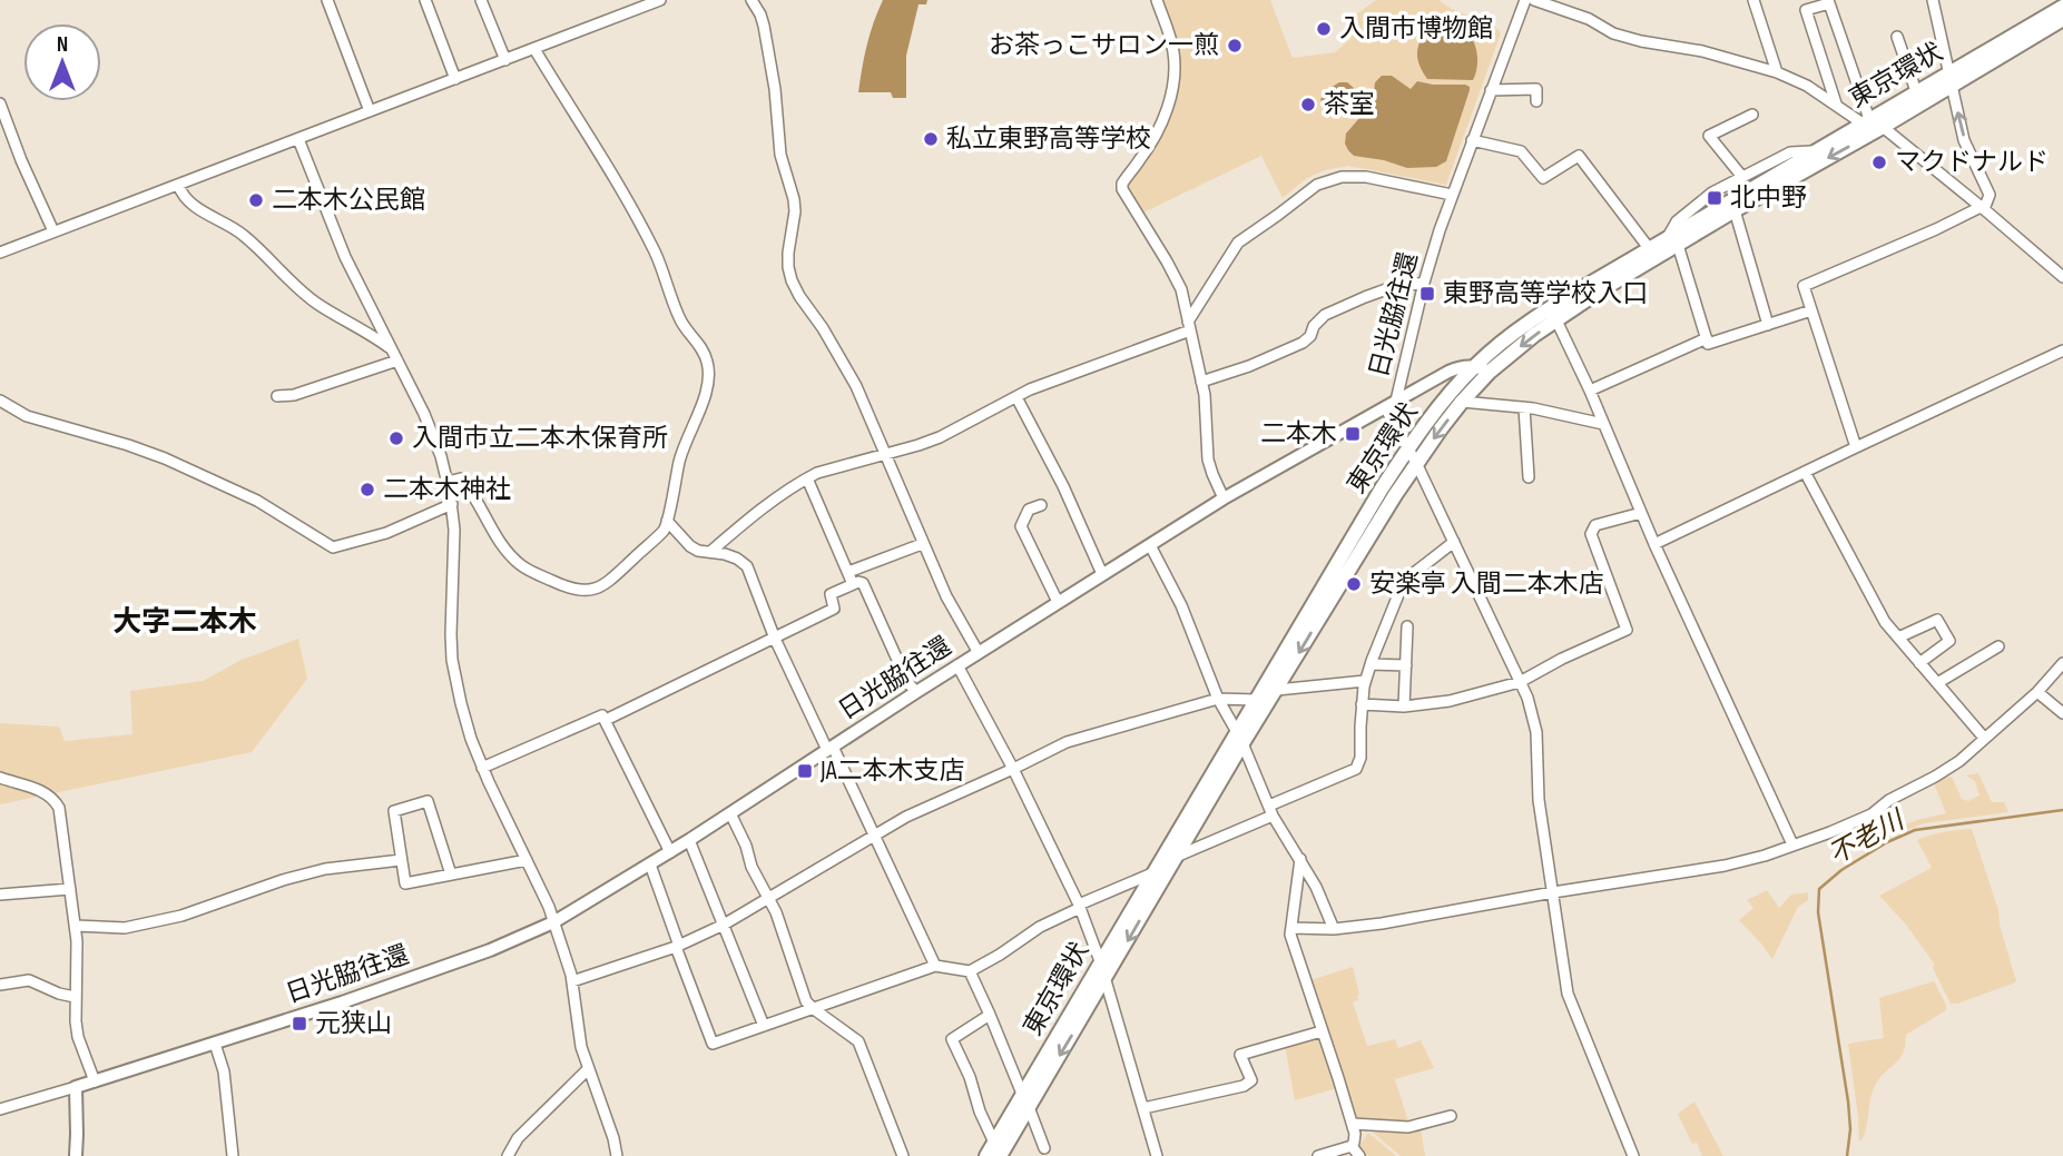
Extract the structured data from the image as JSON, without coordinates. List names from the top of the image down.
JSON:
{
  "streets": {
    "highway": ["東京環状"],
    "main road": ["日光脇往還"]
  },
  "districts": ["大字二本木"],
  "water": ["不老川"],
  "places": {
    "other": [
      "入間市博物館",
      "お茶っこサロン一煎",
      "茶室",
      "私立東野高等学校",
      "マクドナルド",
      "二本木公民館",
      "入間市立二本木保育所",
      "二本木神社",
      "安楽亭 入間二本木店"
    ],
    "transit": [
      "北中野",
      "東野高等学校入口",
      "二本木",
      "JA二本木支店",
      "元狭山"
    ]
  },
  "north": "top"
}
